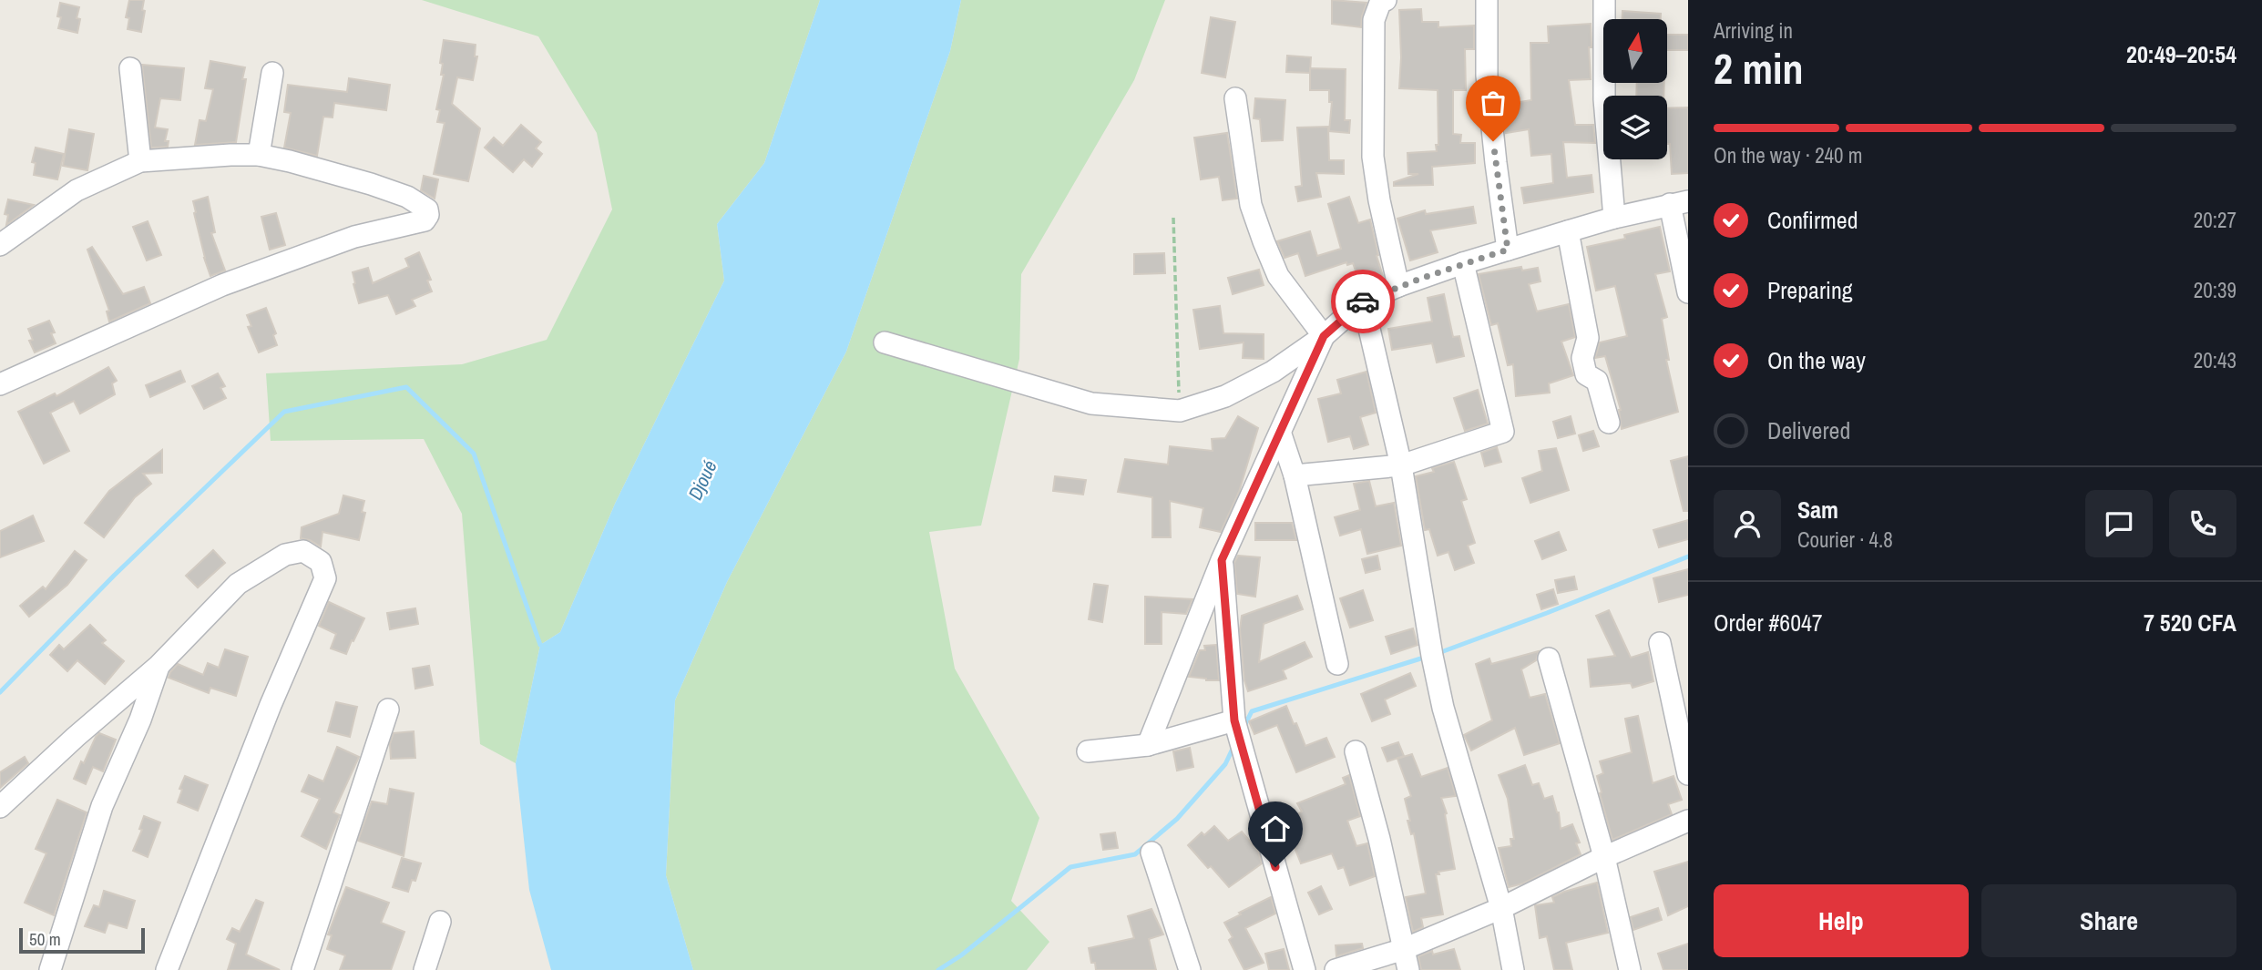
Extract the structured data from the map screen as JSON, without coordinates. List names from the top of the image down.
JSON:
{
  "water": ["Djoué"],
  "scale_bar": "50 m",
  "north": "top",
  "page": {
    "heading": ["2 min", "Arriving in", "20:49–20:54"],
    "panel": [
      "Sam",
      "Courier · 4.8",
      "Order #6047",
      "7 520 CFA"
    ],
    "bar": "On the way · 240 m",
    "list": [
      ["Confirmed", "20:27"],
      ["Preparing", "20:39"],
      ["On the way", "20:43"],
      "Delivered"
    ],
    "buttons": ["Help", "Share"],
    "scale": "50 m"
  }
}
